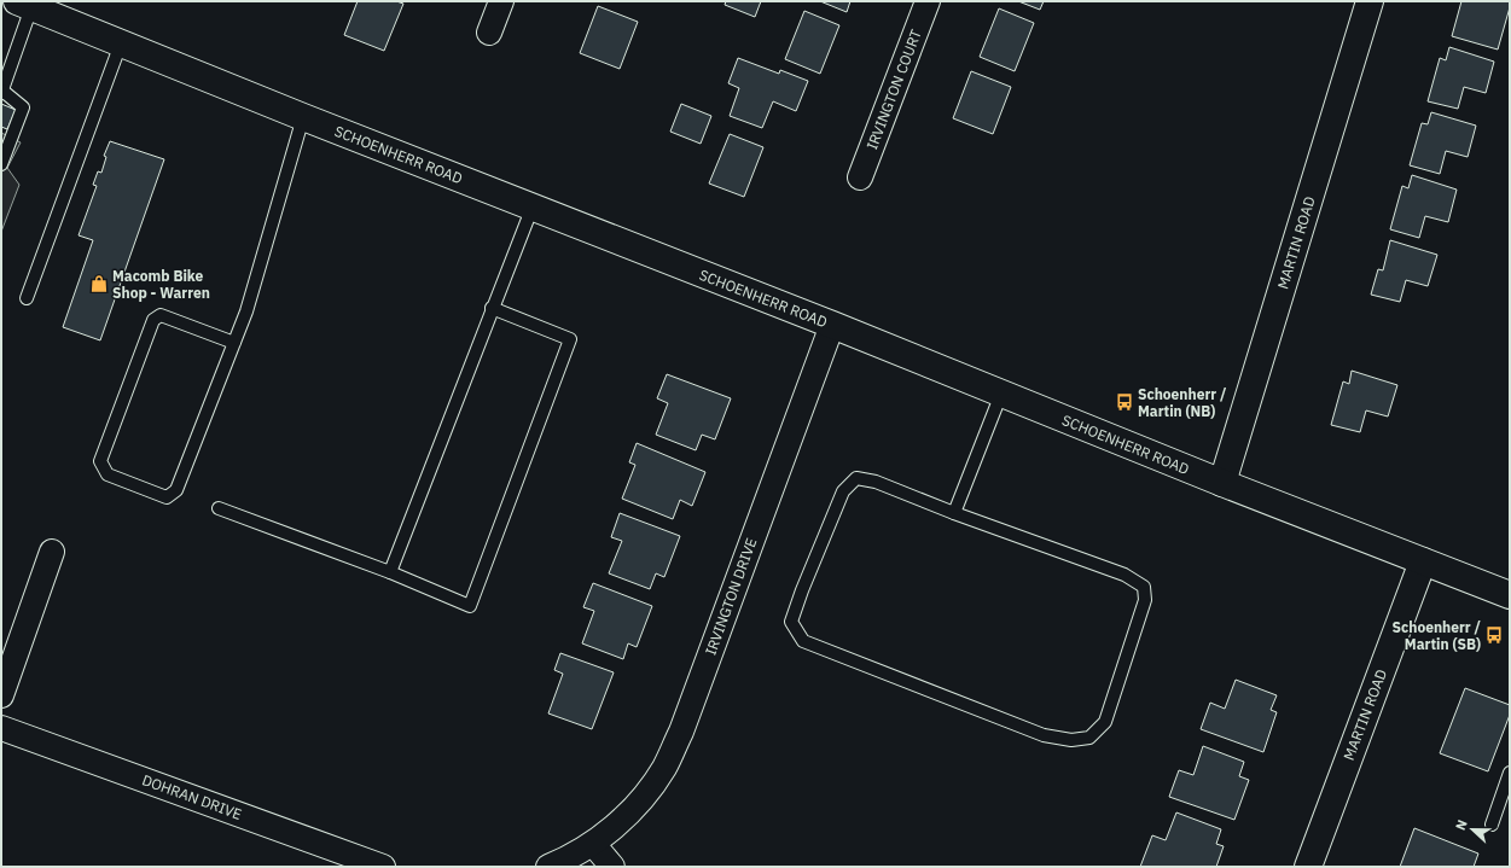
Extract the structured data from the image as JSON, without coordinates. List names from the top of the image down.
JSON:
{
  "streets": {
    "main road": ["SCHOENHERR ROAD", "MARTIN ROAD"],
    "street": ["IRVINGTON COURT", "IRVINGTON DRIVE", "DOHRAN DRIVE"]
  },
  "crossings": [
    ["SCHOENHERR ROAD", "MARTIN ROAD"],
    ["SCHOENHERR ROAD", "IRVINGTON DRIVE"]
  ],
  "places": {
    "shop": ["Macomb Bike Shop - Warren"],
    "bus stop": ["Schoenherr / Martin (NB)", "Schoenherr / Martin (SB)"]
  },
  "north": "left"
}
